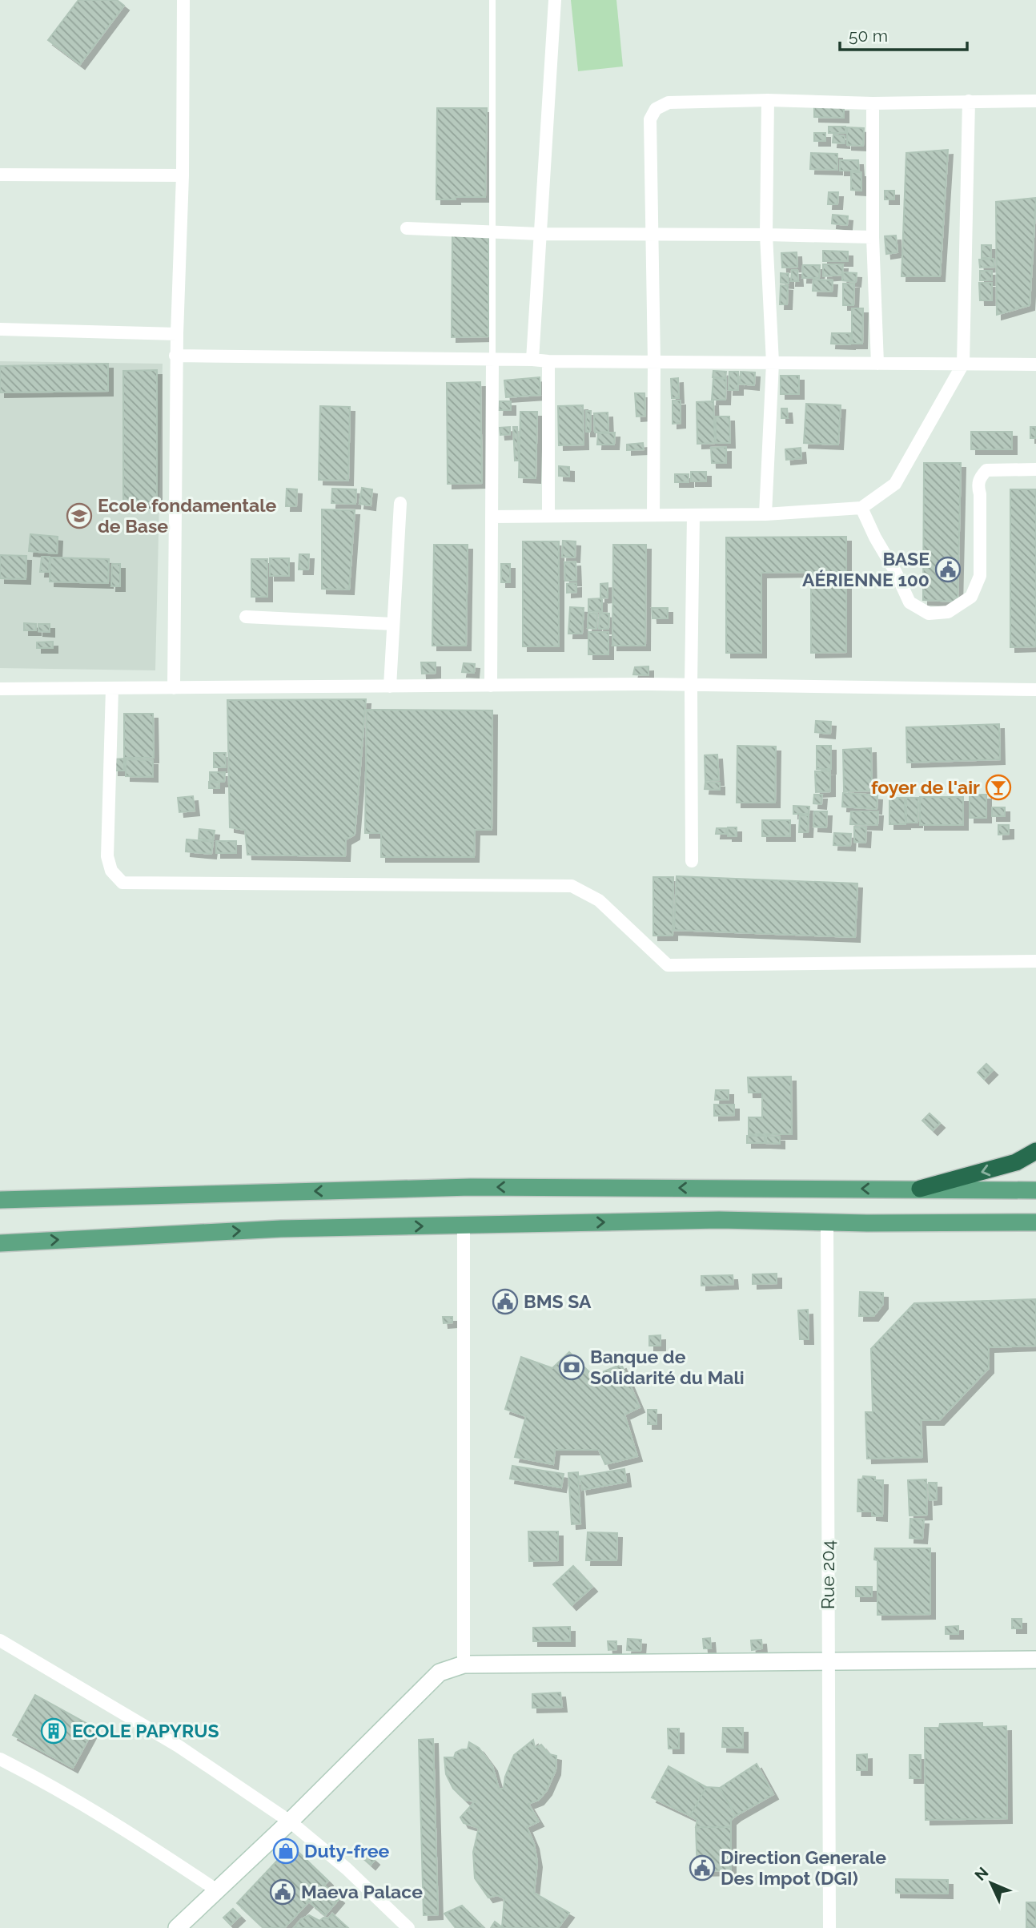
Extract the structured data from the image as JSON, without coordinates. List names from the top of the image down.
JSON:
{
  "streets": {
    "street": ["Rue 204"]
  },
  "places": {
    "school or university": ["Ecole fondamentale de Base"],
    "public building": [
      "BASE AÉRIENNE 100",
      "BMS SA",
      "Direction Generale Des Impot (DGI)",
      "Maeva Palace"
    ],
    "bar": ["foyer de l'air"],
    "bank": ["Banque de Solidarité du Mali"],
    "building": ["ECOLE PAPYRUS"],
    "shop": ["Duty-free"]
  },
  "scale_bar": "50 m",
  "north": "top left"
}
